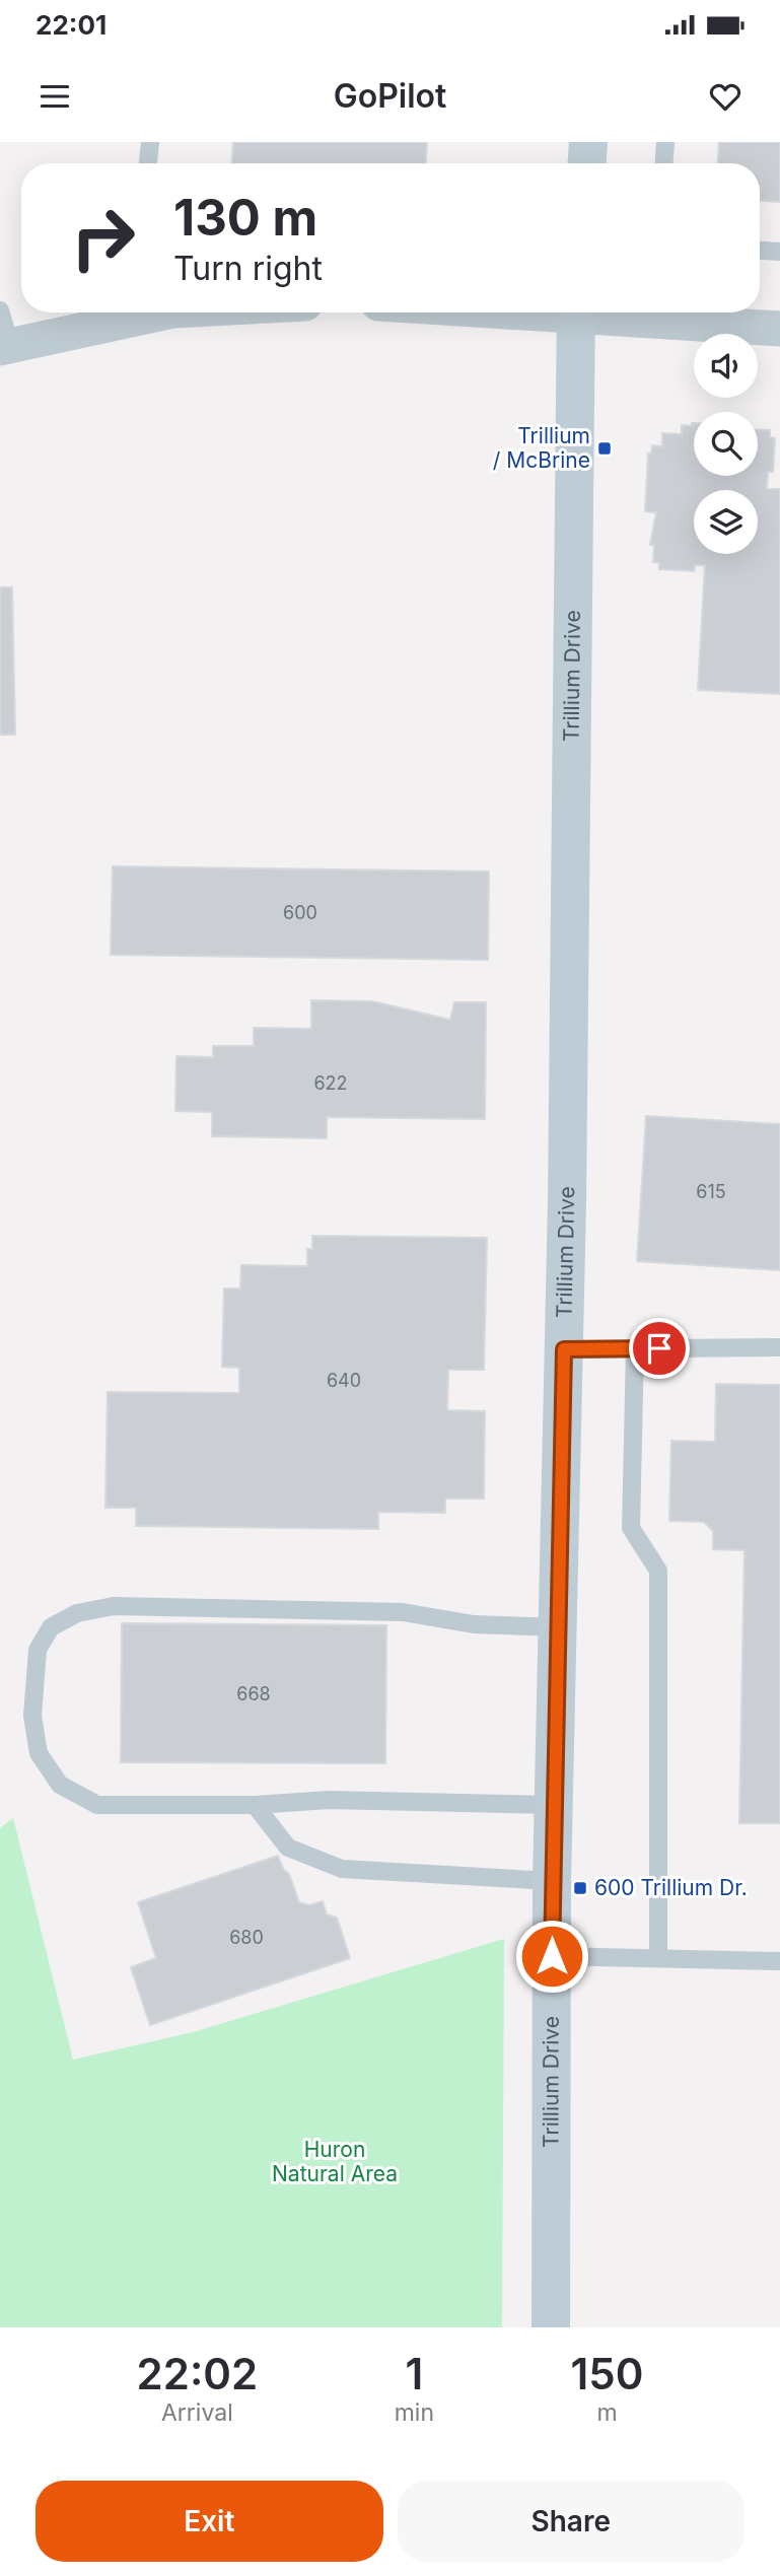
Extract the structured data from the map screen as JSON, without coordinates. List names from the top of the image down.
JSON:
{
  "streets": {
    "street": ["Trillium Drive"]
  },
  "parks": ["Huron Natural Area"],
  "places": {
    "transit": ["Trillium / McBrine", "600 Trillium Dr."]
  },
  "house_numbers": [
    "600",
    "622",
    "615",
    "640",
    "668",
    "680"
  ],
  "page": {
    "status": "22:01",
    "header": "GoPilot",
    "turn": ["130 m", "Turn right"],
    "eta": [
      "22:02",
      "Arrival",
      "1",
      "min",
      "150",
      "m"
    ],
    "buttons": ["Exit", "Share"]
  }
}
